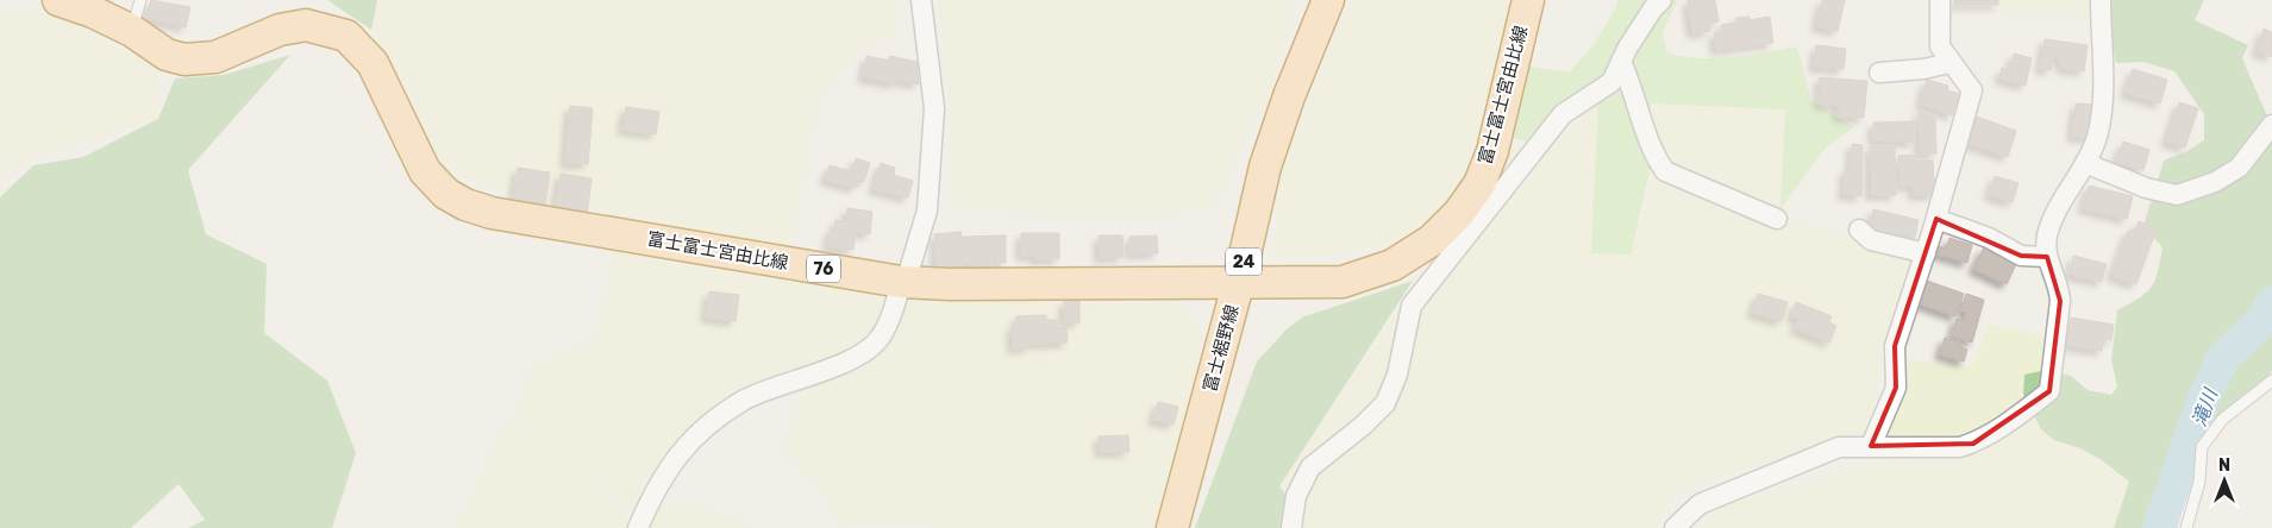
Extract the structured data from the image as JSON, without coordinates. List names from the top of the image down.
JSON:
{
  "streets": {
    "main road": [
      "富士富士宮由比線",
      "24",
      "76",
      "富士裾野線"
    ]
  },
  "crossings": [
    ["富士富士宮由比線", "富士裾野線"]
  ],
  "water": ["滝川"],
  "north": "top"
}
